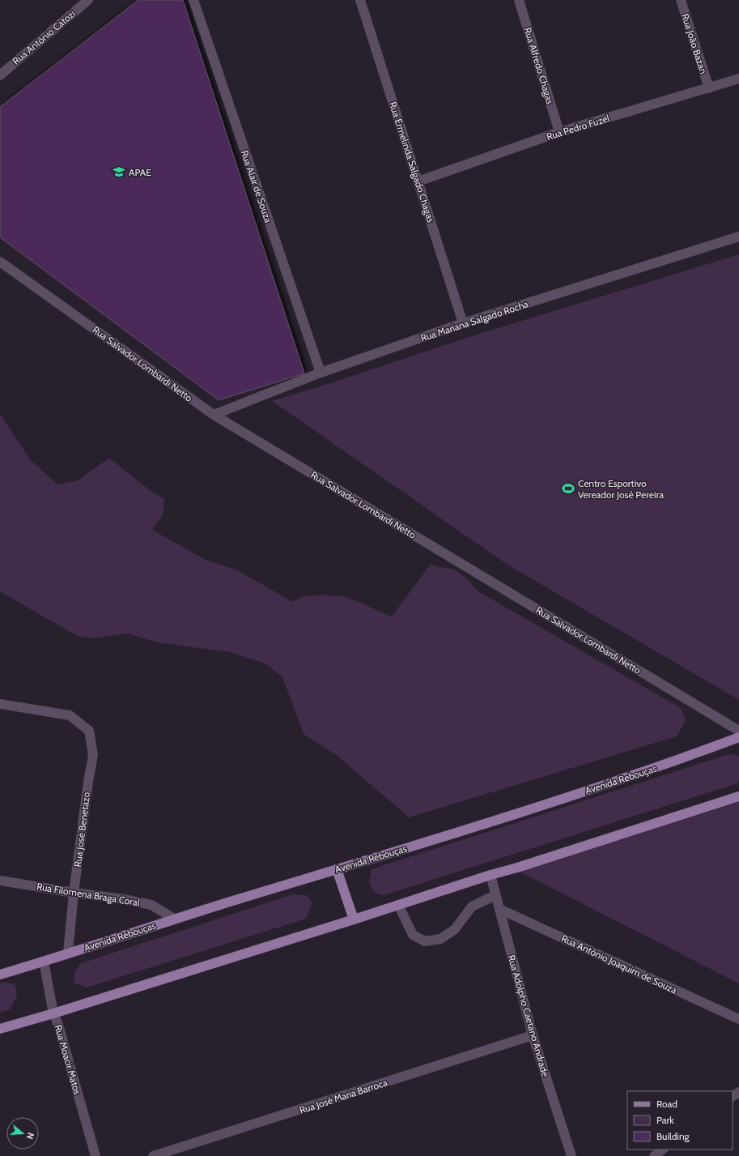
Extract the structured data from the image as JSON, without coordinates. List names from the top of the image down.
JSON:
{
  "streets": {
    "main road": ["Avenida Rebouças"],
    "street": [
      "Rua Antônio Catozi",
      "Rua João Bazan",
      "Rua Alfredo Chagas",
      "Rua Pedro Fuzel",
      "Rua Ermelinda Salgado Chagas",
      "Rua Alair de Souza",
      "Rua Mariana Salgado Rocha",
      "Rua Salvador Lombardi Netto",
      "Rua José Benetazo",
      "Rua Filomena Braga Coral",
      "Rua Antônio Joaquim de Souza",
      "Rua Adolpho Caetano Andrade",
      "Rua Moacir Matos",
      "Rua José Maria Barroca"
    ]
  },
  "crossings": [
    ["Rua João Bazan", "Rua Pedro Fuzel"],
    ["Rua Alfredo Chagas", "Rua Pedro Fuzel"],
    ["Rua Pedro Fuzel", "Rua Ermelinda Salgado Chagas"],
    ["Rua Ermelinda Salgado Chagas", "Rua Mariana Salgado Rocha"],
    ["Rua Alair de Souza", "Rua Mariana Salgado Rocha"],
    ["Rua Mariana Salgado Rocha", "Rua Salvador Lombardi Netto"],
    ["Avenida Rebouças", "Rua José Benetazo"],
    ["Avenida Rebouças", "Rua Filomena Braga Coral"],
    ["Avenida Rebouças", "Rua Moacir Matos"],
    ["Rua José Benetazo", "Rua Filomena Braga Coral"],
    ["Rua Antônio Joaquim de Souza", "Rua Adolpho Caetano Andrade"],
    ["Rua Adolpho Caetano Andrade", "Rua José Maria Barroca"]
  ],
  "places": {
    "school or university": ["APAE"],
    "sports": ["Centro Esportivo Vereador José Pereira"]
  },
  "legend": ["Road", "Park", "Building"],
  "north": "right"
}
